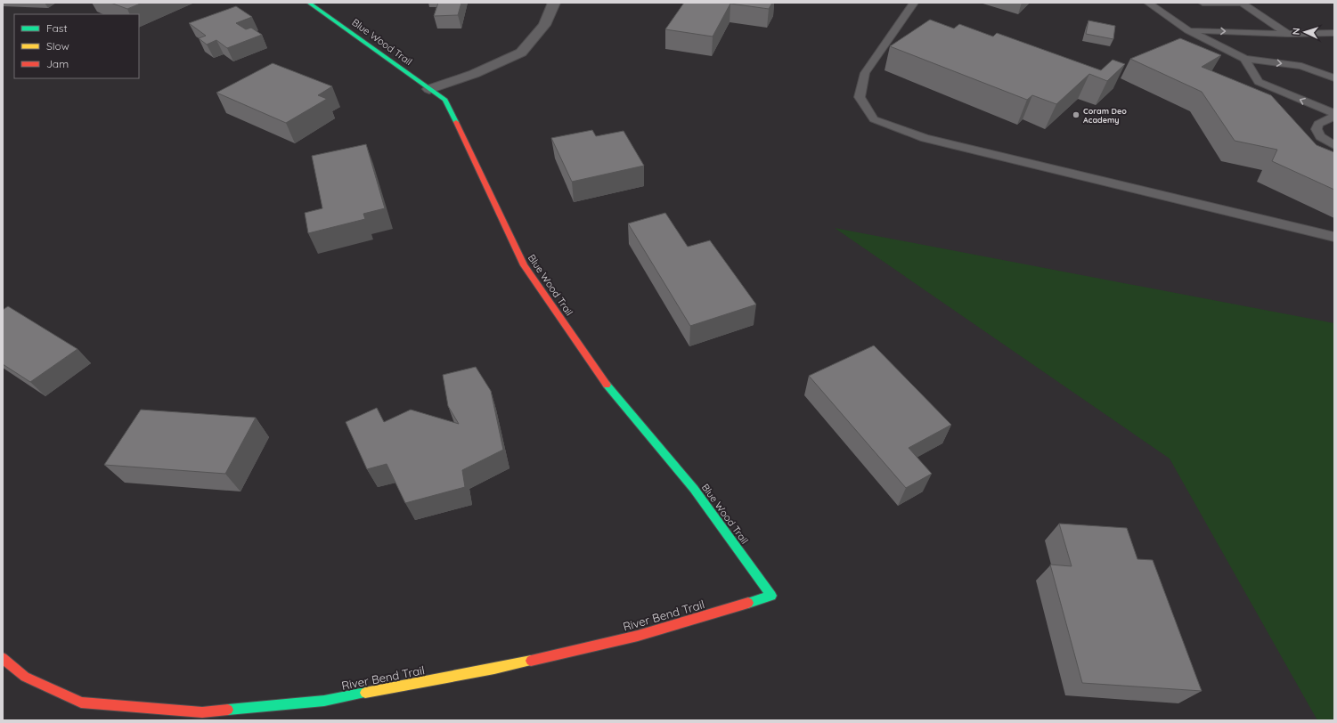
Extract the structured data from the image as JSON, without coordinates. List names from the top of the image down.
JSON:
{
  "streets": {
    "street": ["Blue Wood Trail", "River Bend Trail"]
  },
  "crossings": [
    ["Blue Wood Trail", "River Bend Trail"]
  ],
  "places": ["Coram Deo Academy"],
  "legend": ["Fast", "Slow", "Jam"],
  "north": "left"
}
